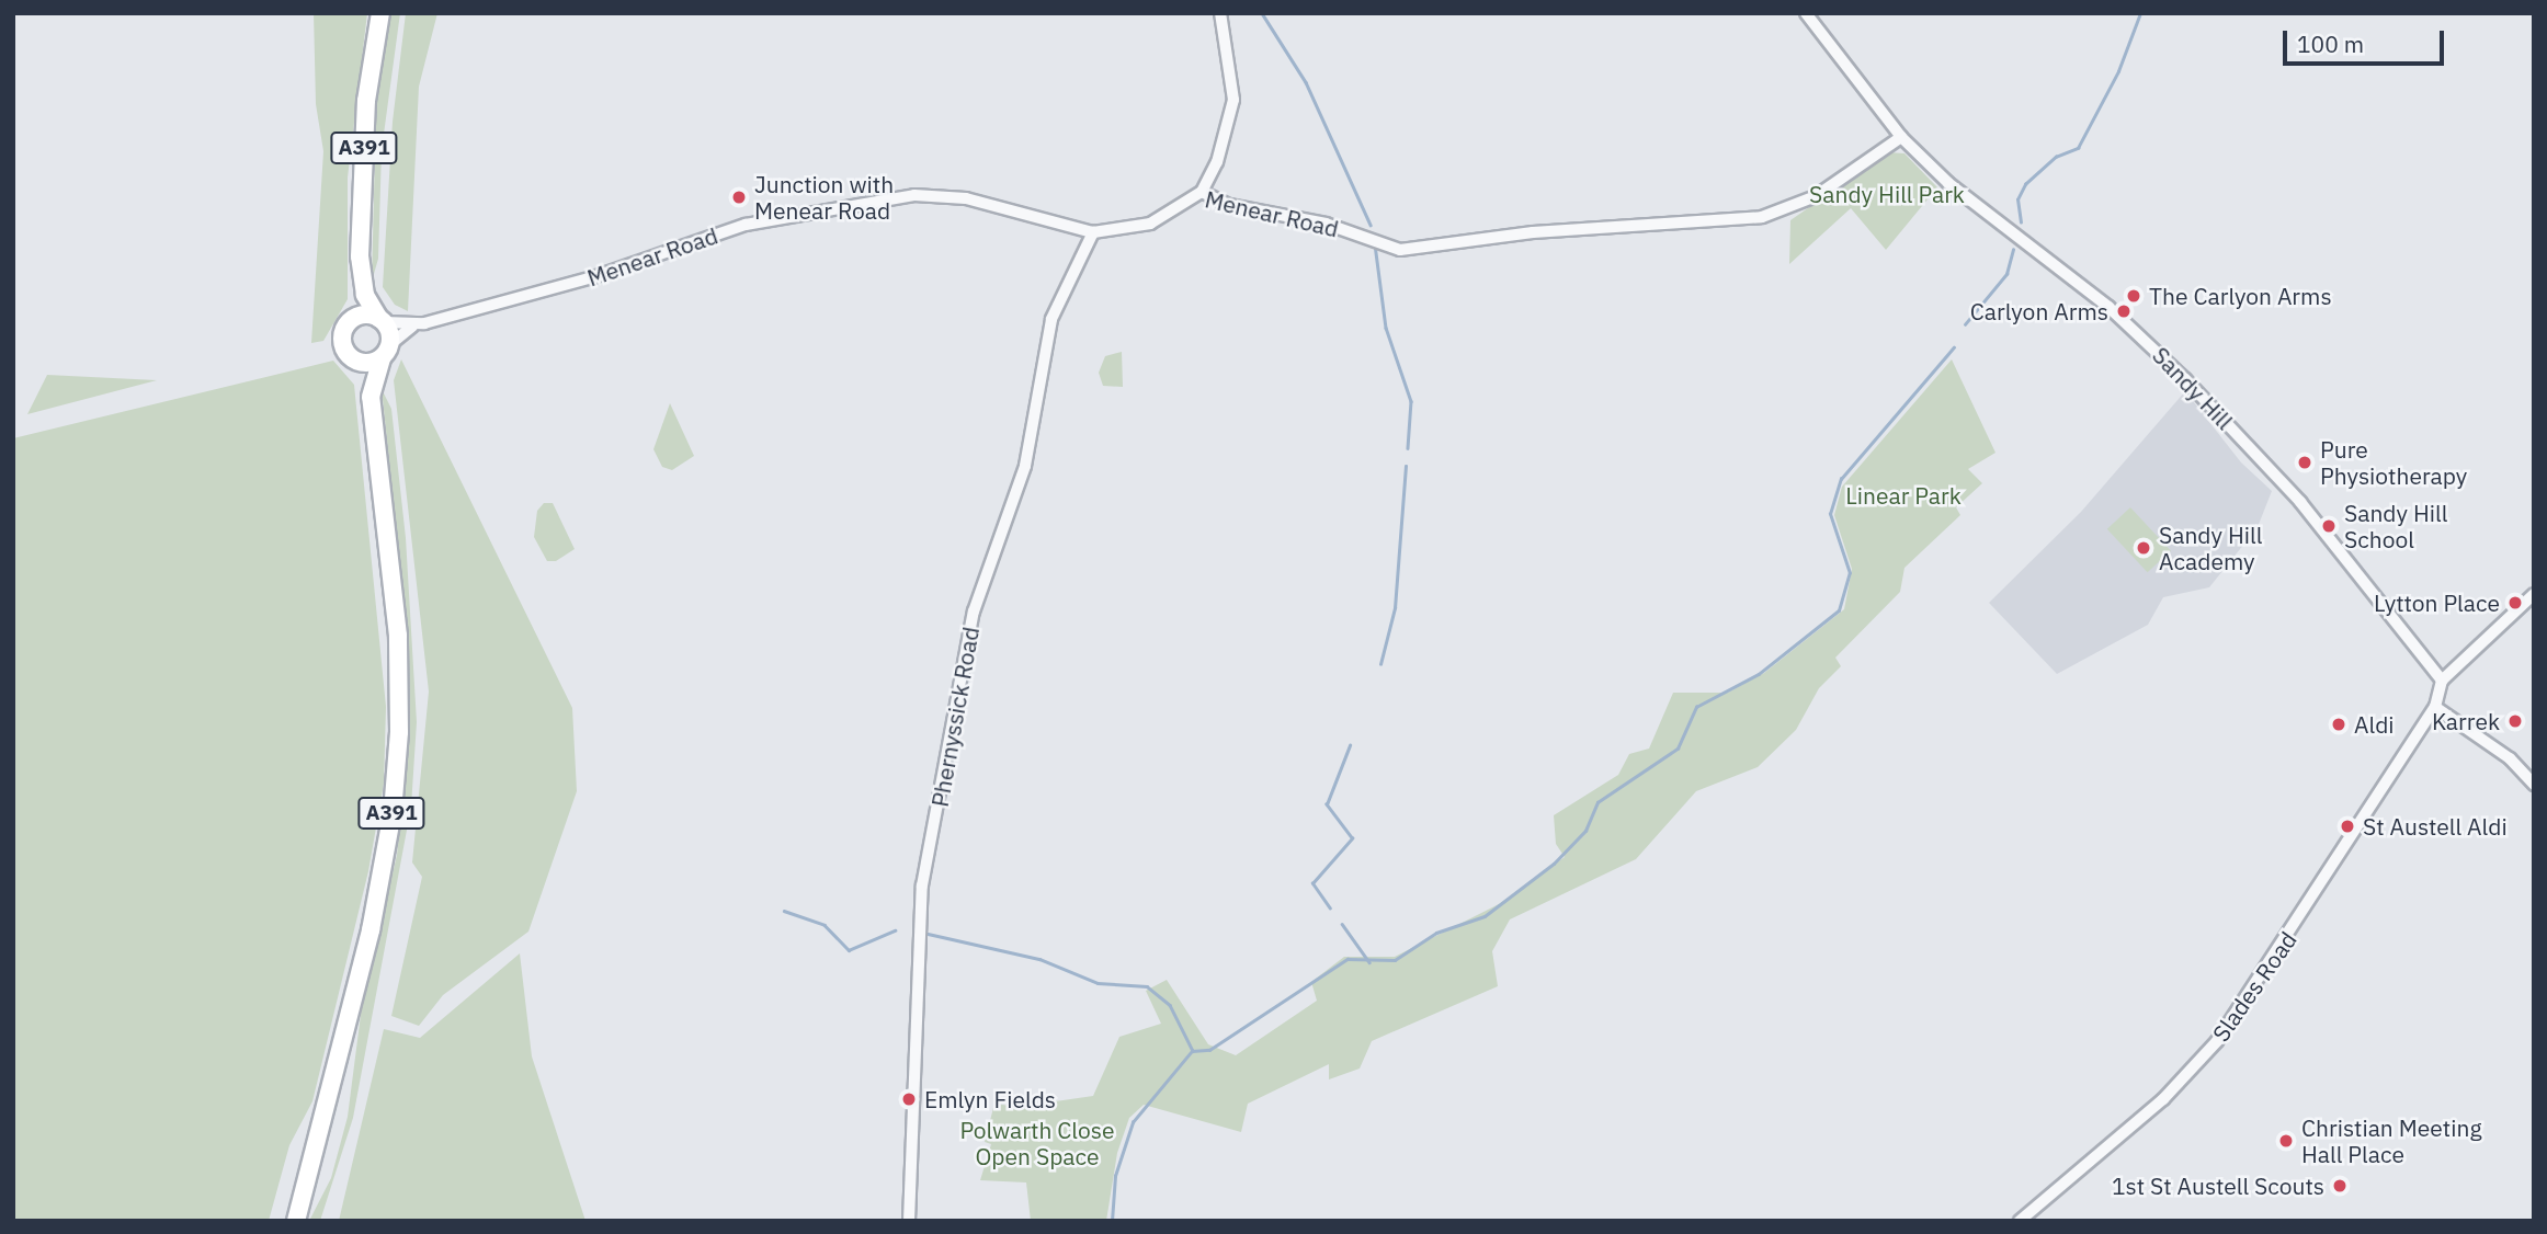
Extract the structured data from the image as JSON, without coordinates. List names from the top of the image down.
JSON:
{
  "streets": {
    "highway": ["A391"],
    "street": [
      "Menear Road",
      "Sandy Hill",
      "Phernyssick Road",
      "Slades Road"
    ]
  },
  "crossings": [
    ["A391", "Menear Road"],
    ["Menear Road", "Sandy Hill"],
    ["Menear Road", "Phernyssick Road"],
    ["Sandy Hill", "Slades Road"]
  ],
  "parks": ["Sandy Hill Park", "Linear Park", "Polwarth Close Open Space"],
  "places": [
    "Junction with Menear Road",
    "The Carlyon Arms",
    "Carlyon Arms",
    "Pure Physiotherapy",
    "Sandy Hill School",
    "Sandy Hill Academy",
    "Lytton Place",
    "Karrek",
    "Aldi",
    "St Austell Aldi",
    "Emlyn Fields",
    "Christian Meeting Hall Place",
    "1st St Austell Scouts"
  ],
  "scale_bar": "100 m"
}
